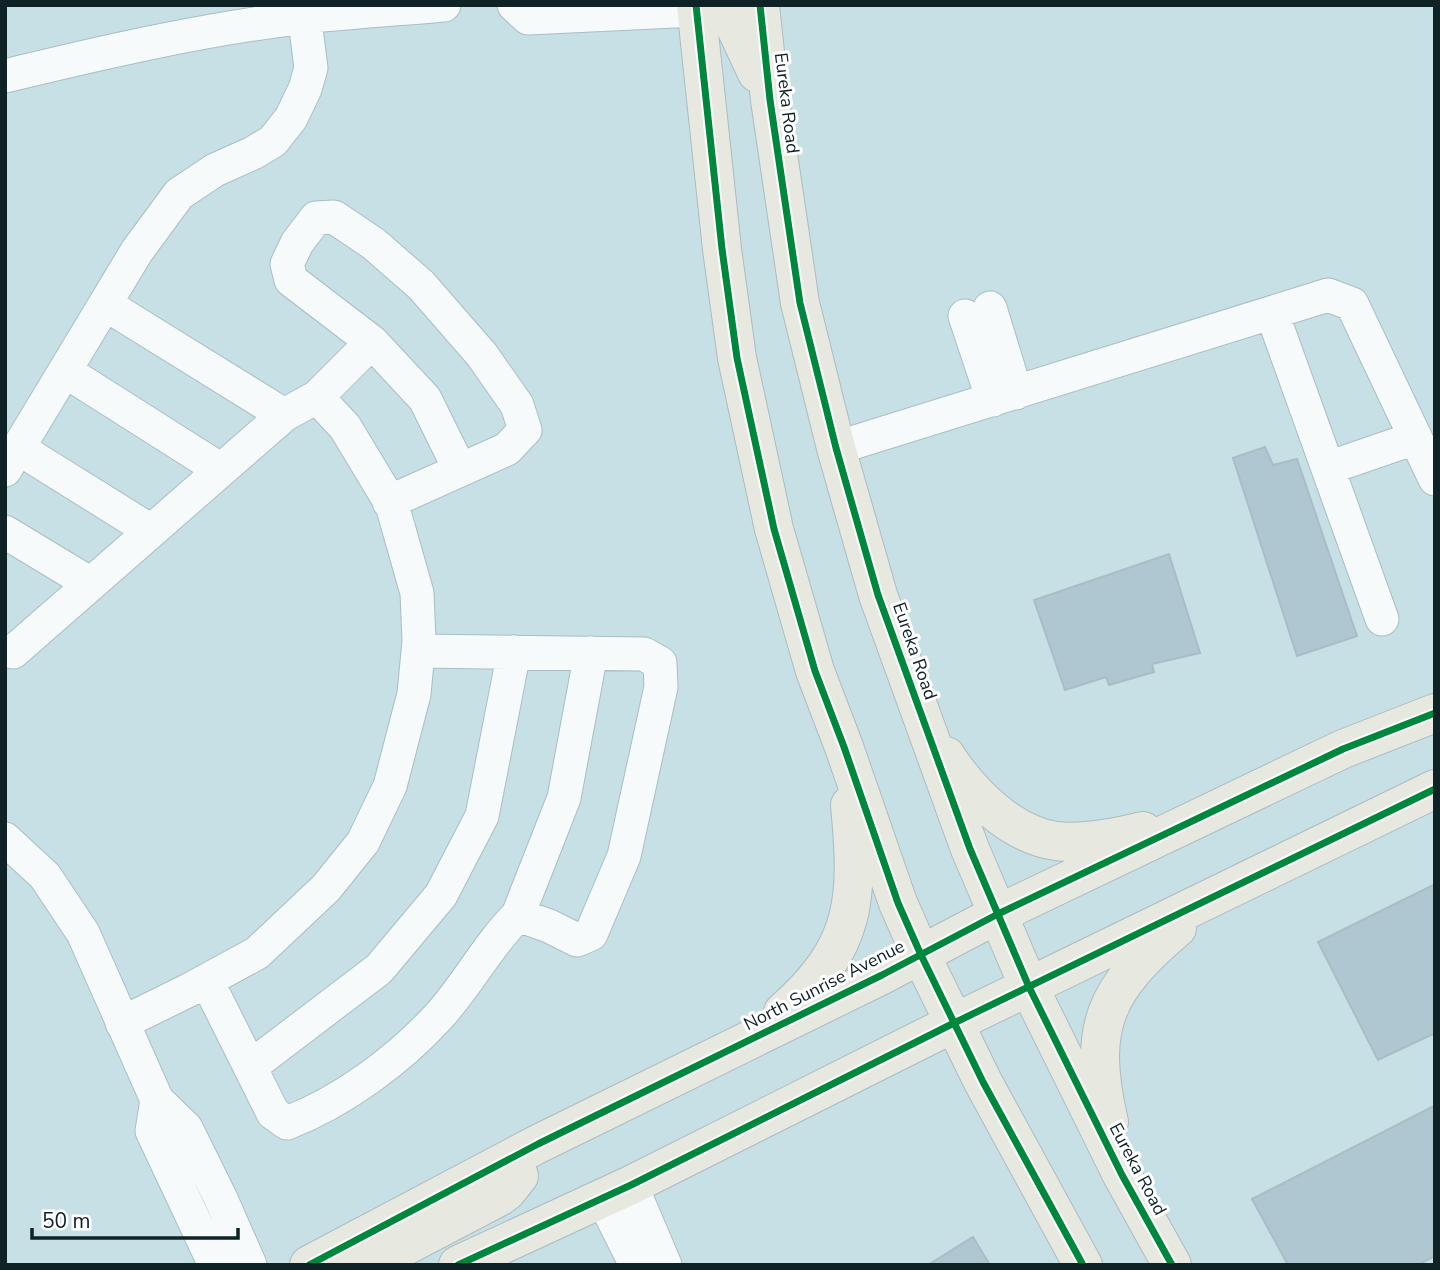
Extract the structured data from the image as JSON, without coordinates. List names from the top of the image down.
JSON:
{
  "streets": {
    "main road": ["Eureka Road", "North Sunrise Avenue"]
  },
  "crossings": [
    ["Eureka Road", "North Sunrise Avenue"]
  ],
  "scale_bar": "50 m"
}
